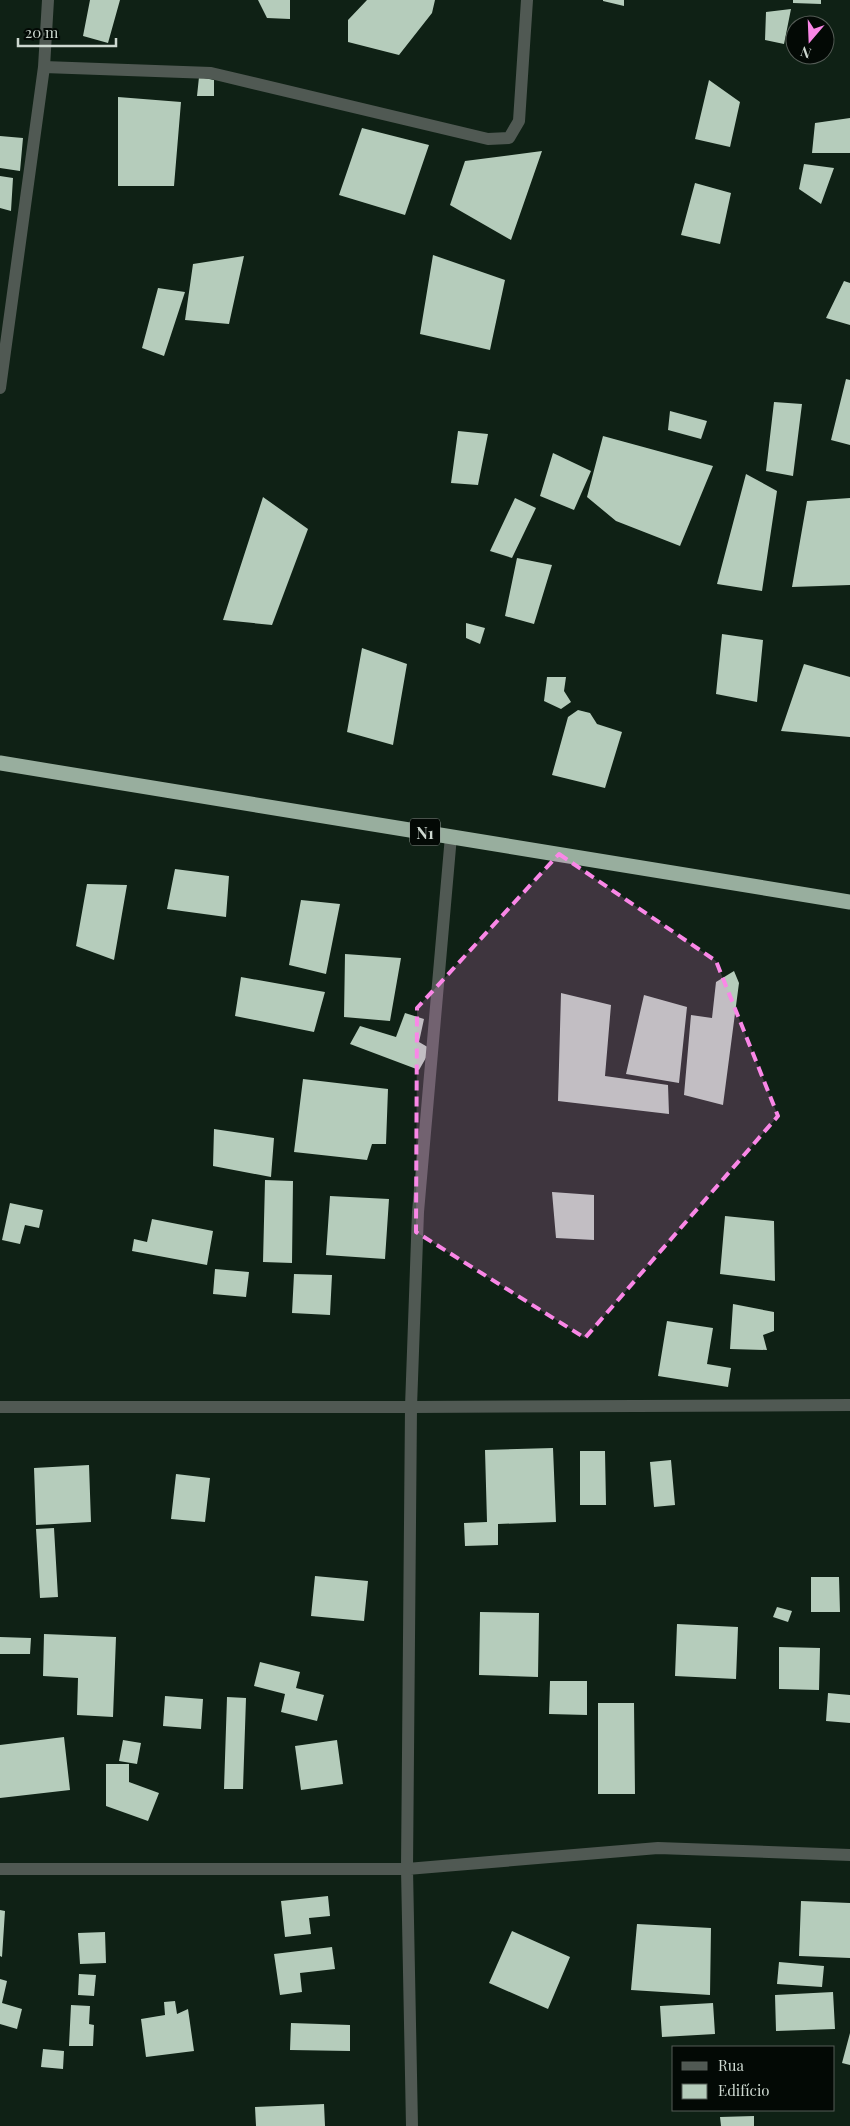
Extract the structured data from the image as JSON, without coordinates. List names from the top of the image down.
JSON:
{
  "streets": {
    "highway": ["N1"]
  },
  "legend": ["Rua", "Edifício"],
  "scale_bar": "20 m",
  "north": "bottom"
}
